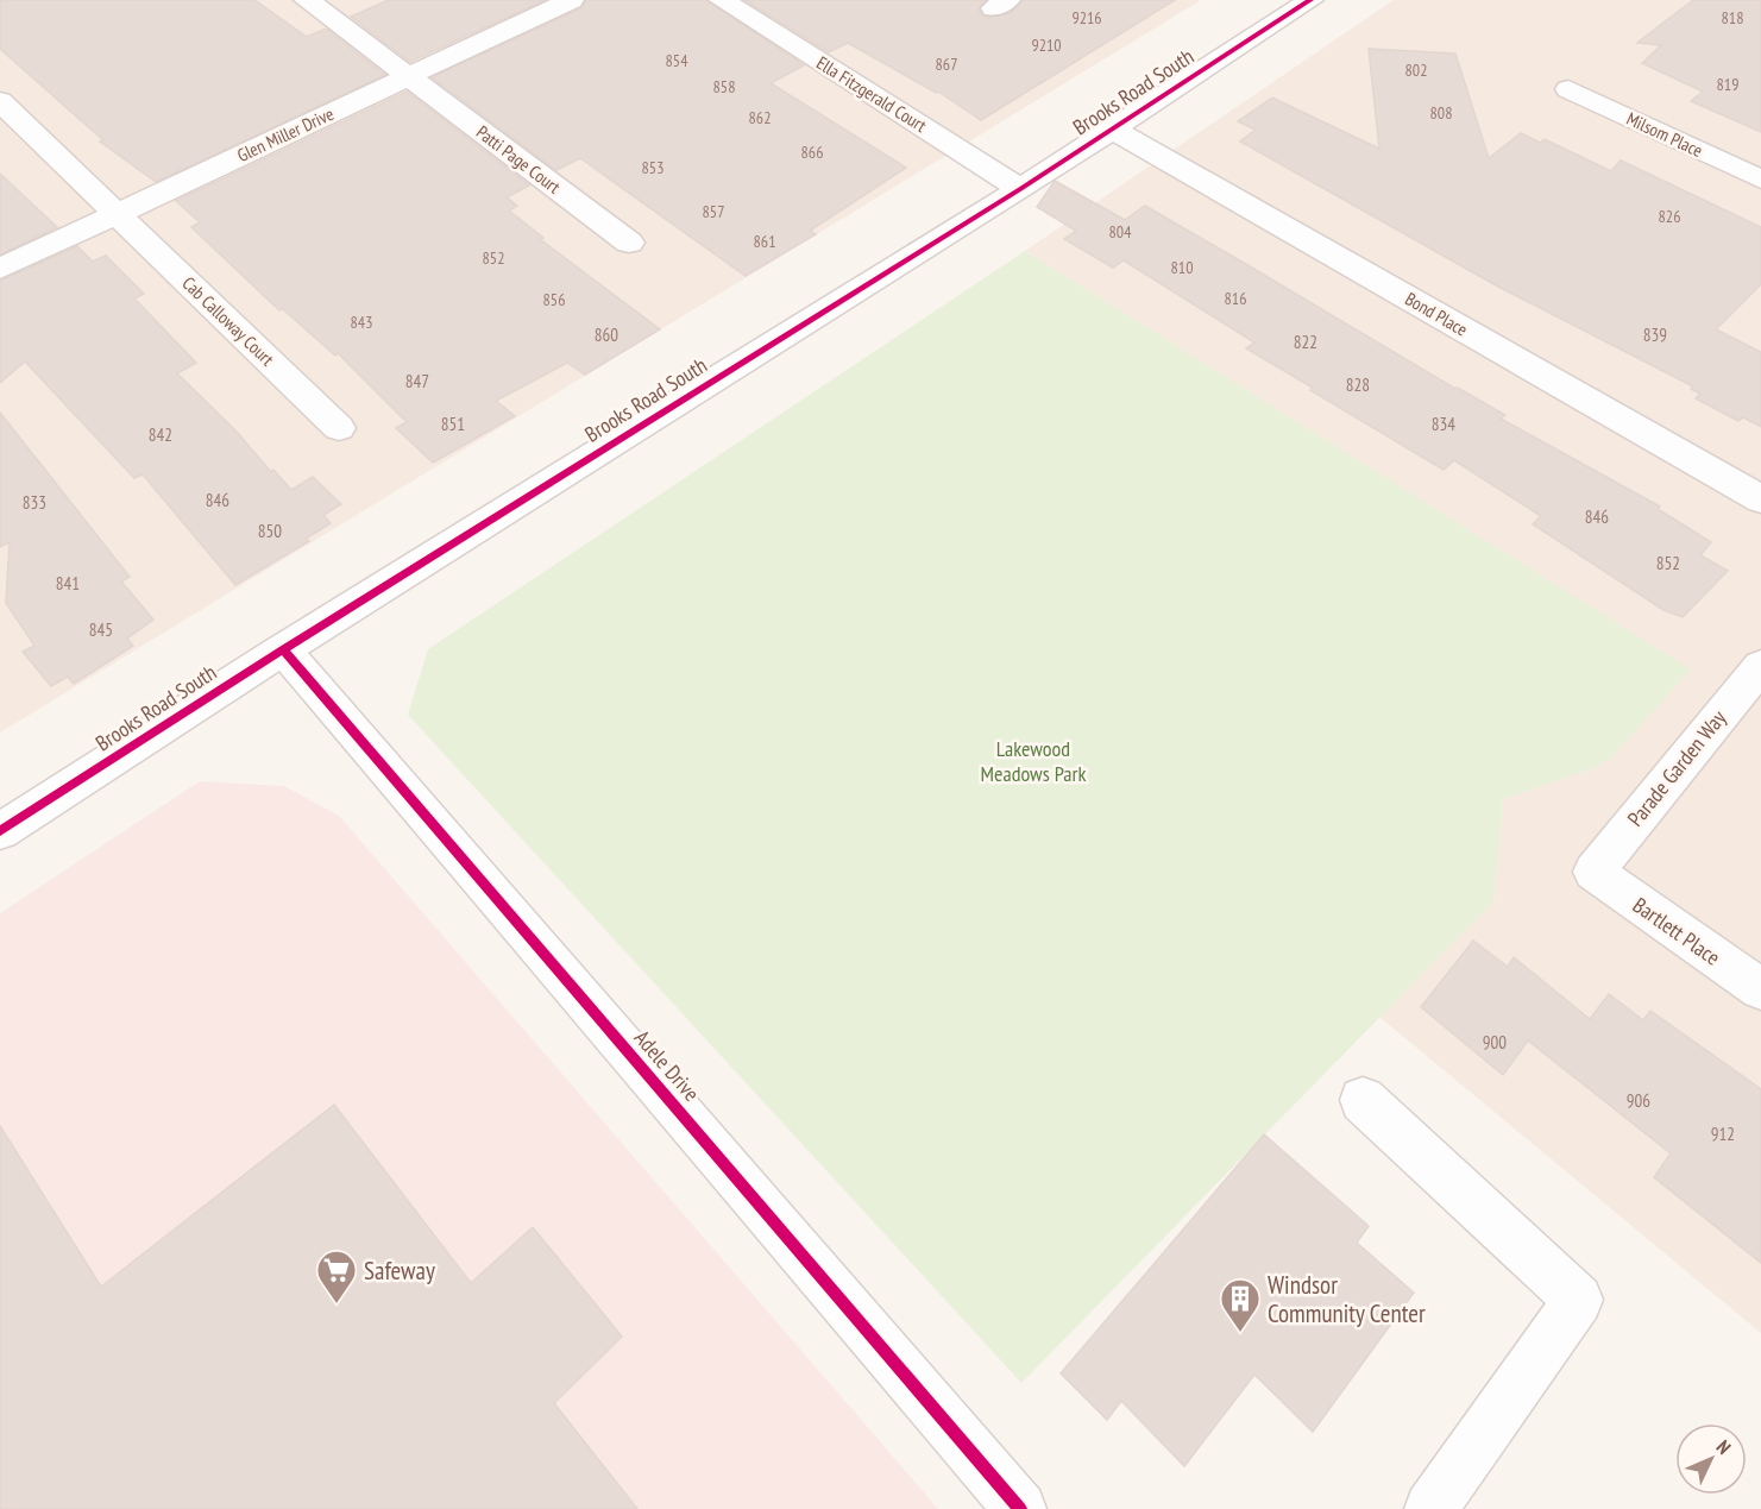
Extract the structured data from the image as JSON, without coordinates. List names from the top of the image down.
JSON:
{
  "streets": {
    "street": [
      "Brooks Road South",
      "Ella Fitzgerald Court",
      "Glen Miller Drive",
      "Milsom Place",
      "Patti Page Court",
      "Bond Place",
      "Cab Calloway Court",
      "Parade Garden Way",
      "Bartlett Place",
      "Adele Drive"
    ]
  },
  "crossings": [
    ["Brooks Road South", "Ella Fitzgerald Court"],
    ["Brooks Road South", "Bond Place"],
    ["Brooks Road South", "Adele Drive"],
    ["Glen Miller Drive", "Patti Page Court"],
    ["Glen Miller Drive", "Cab Calloway Court"],
    ["Parade Garden Way", "Bartlett Place"]
  ],
  "parks": ["Lakewood Meadows Park"],
  "places": {
    "supermarket": ["Safeway"],
    "building": ["Windsor Community Center"]
  },
  "house_numbers": [
    "9216",
    "818",
    "9210",
    "854",
    "867",
    "802",
    "819",
    "858",
    "808",
    "862",
    "866",
    "853",
    "857",
    "826",
    "804",
    "861",
    "852",
    "810",
    "816",
    "856",
    "843",
    "860",
    "839",
    "822",
    "847",
    "828",
    "851",
    "834",
    "842",
    "846",
    "833",
    "846",
    "850",
    "852",
    "841",
    "845",
    "900",
    "906",
    "912"
  ],
  "north": "top right"
}
